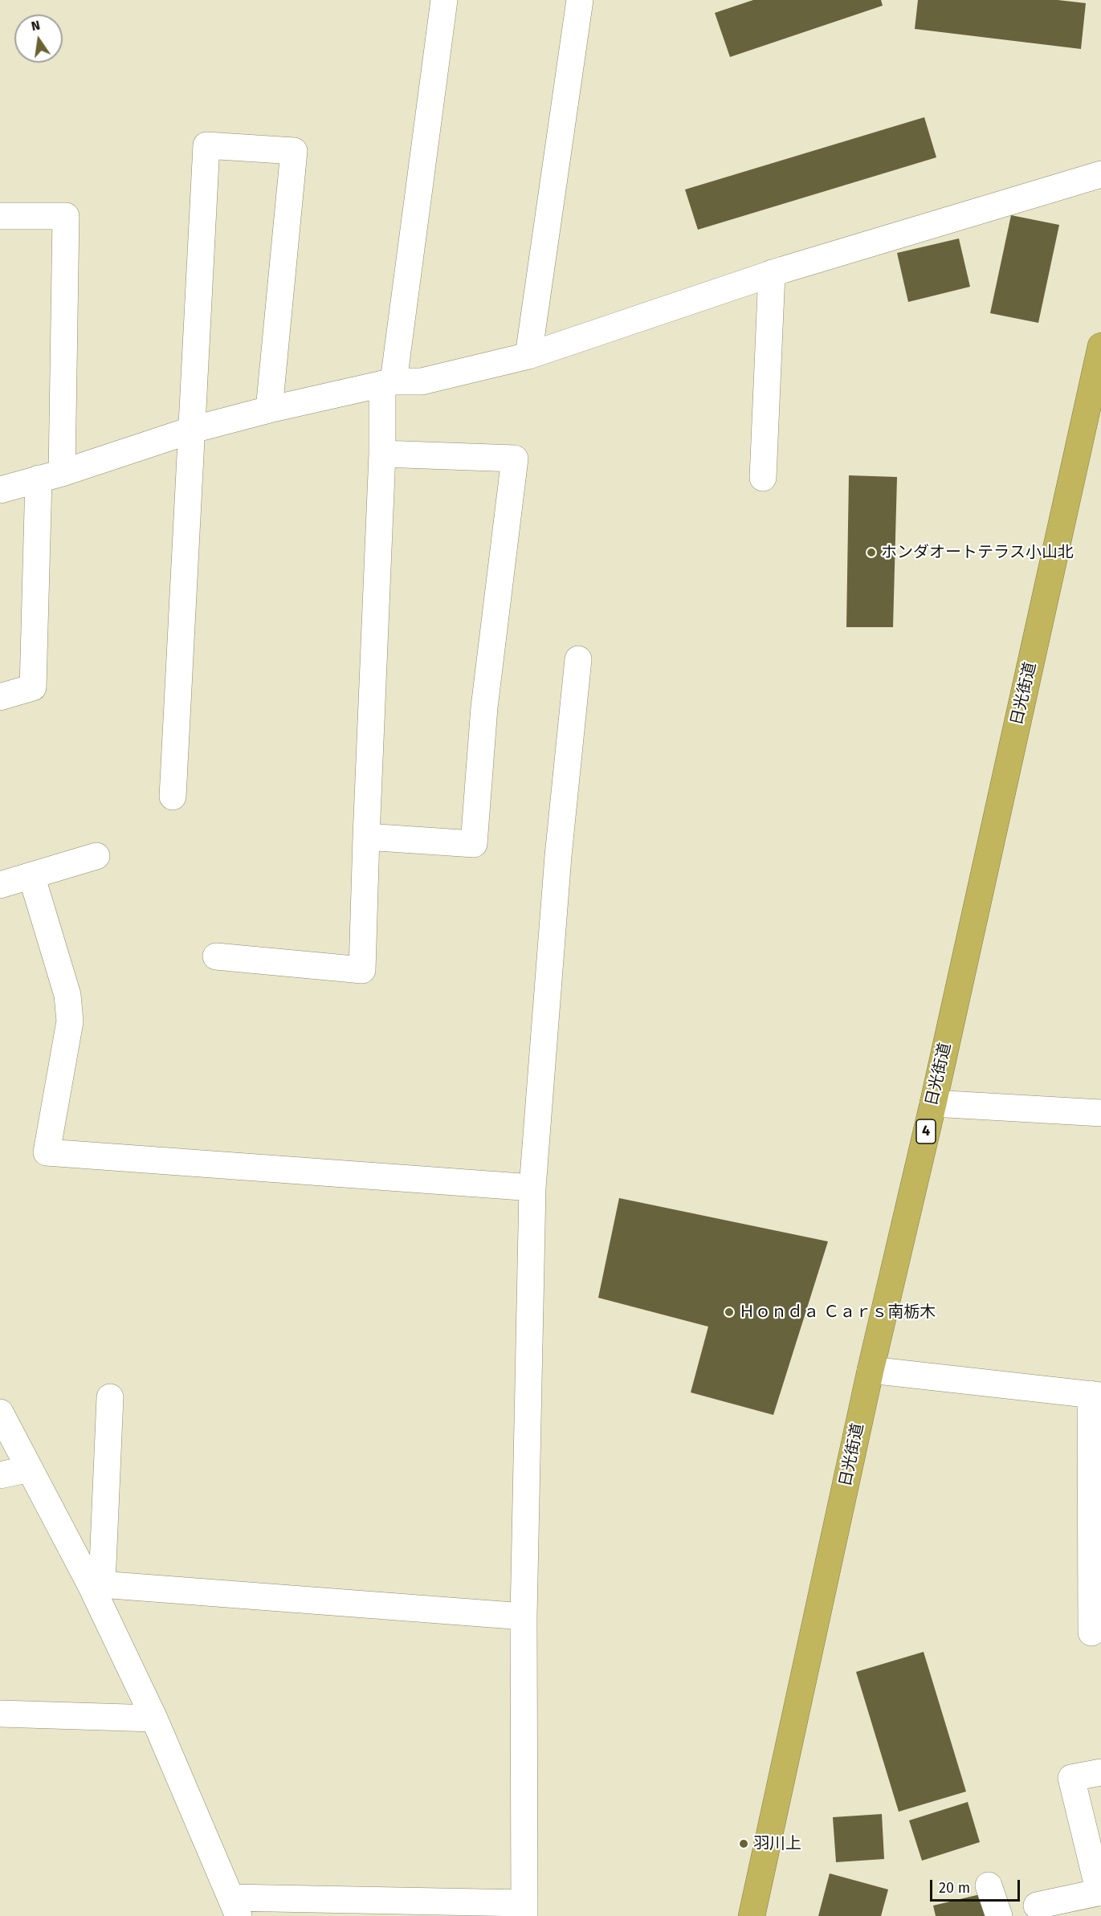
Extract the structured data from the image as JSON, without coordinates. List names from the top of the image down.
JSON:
{
  "streets": {
    "highway": ["日光街道", "4"]
  },
  "places": ["ホンダオートテラス小山北", "Ｈｏｎｄａ Ｃａｒｓ南栃木", "羽川上"],
  "scale_bar": "20 m",
  "north": "top"
}
